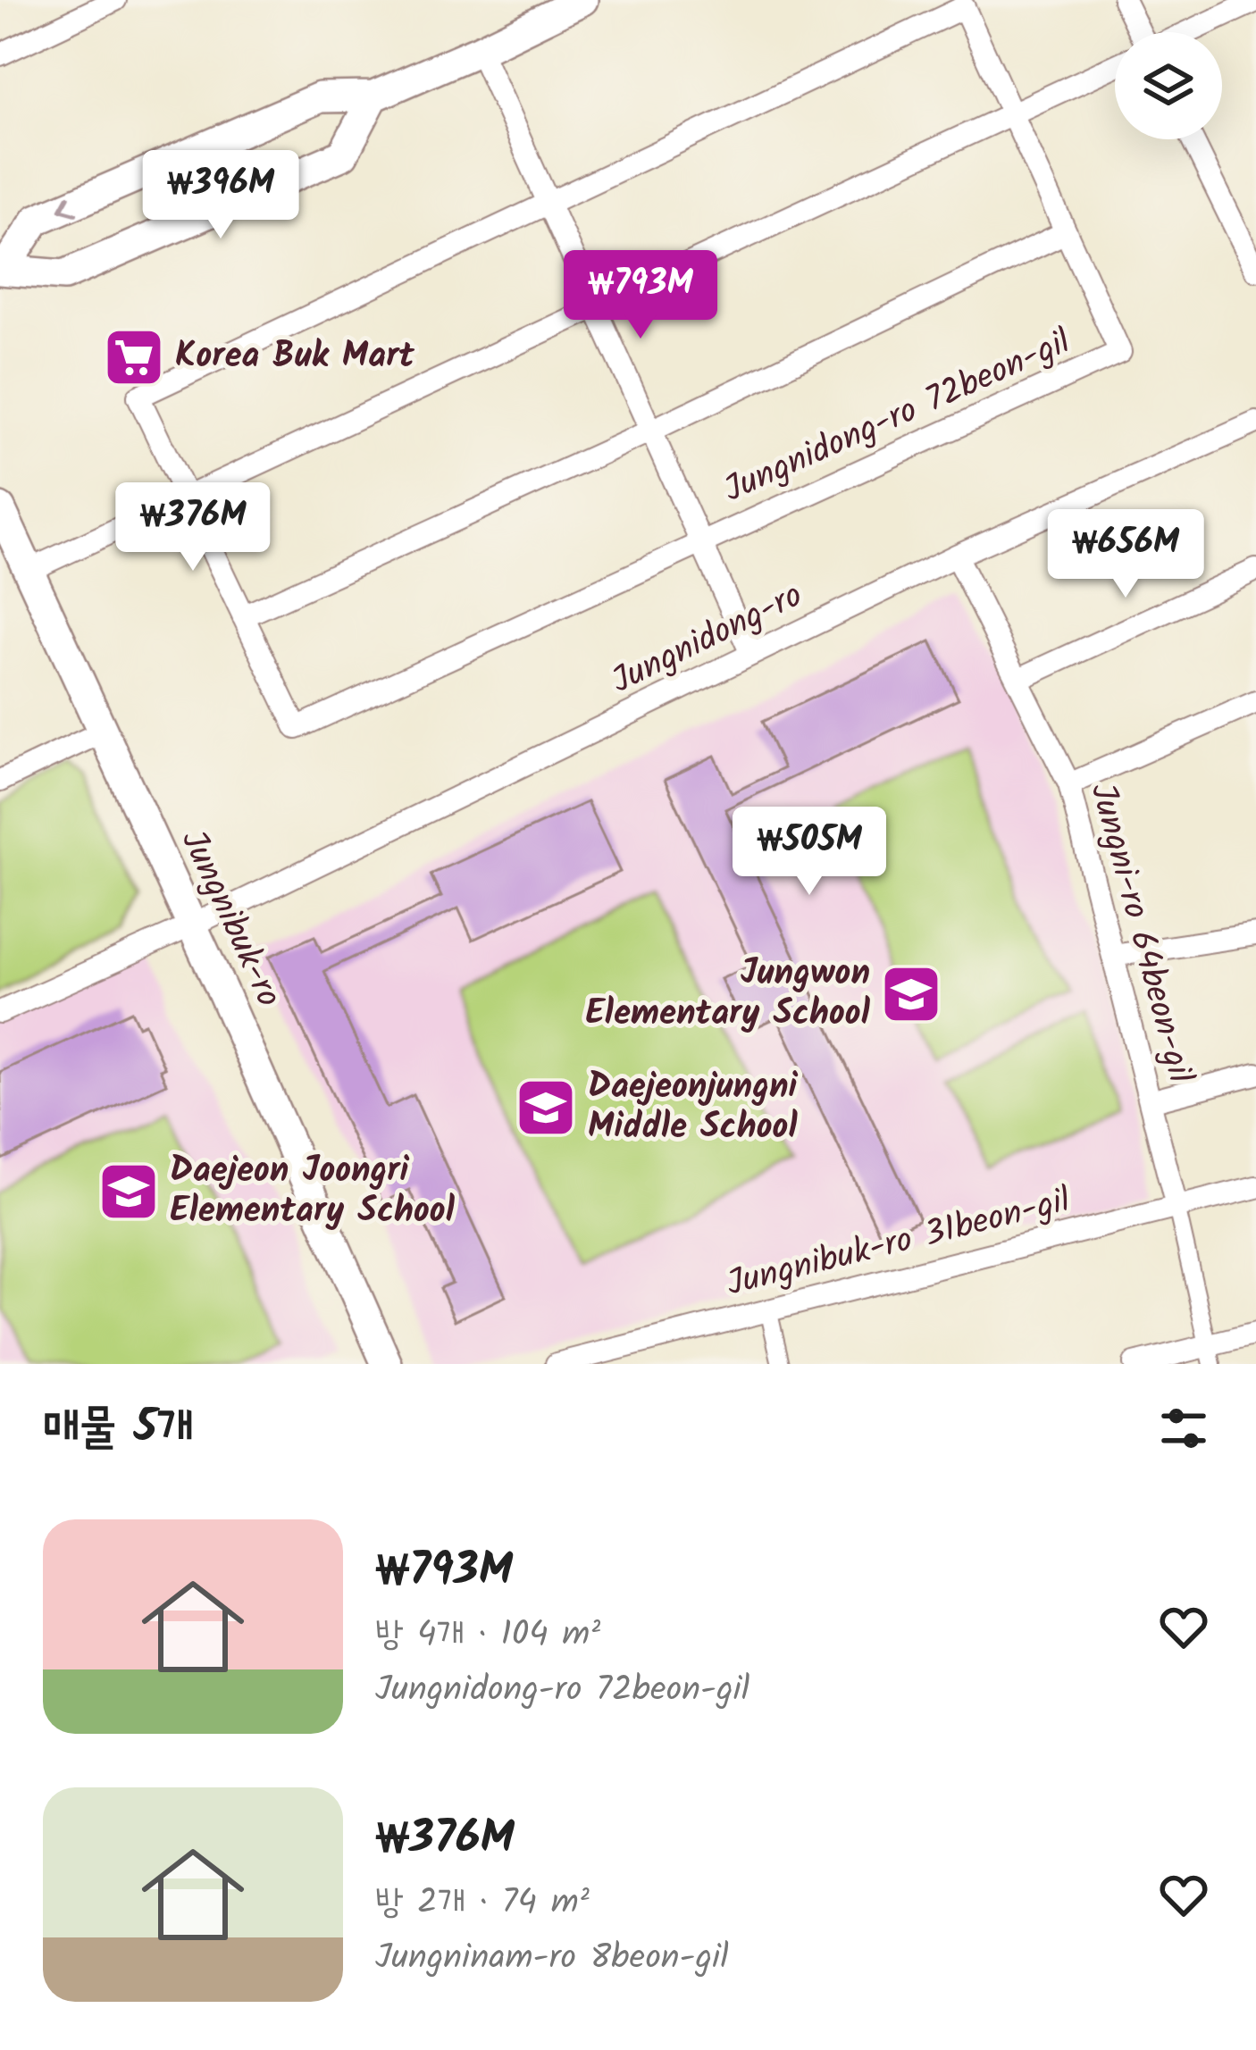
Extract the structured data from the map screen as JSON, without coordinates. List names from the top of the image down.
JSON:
{
  "streets": {
    "main road": ["Jungnibuk-ro"],
    "street": [
      "Jungnidong-ro 72beon-gil",
      "Jungnidong-ro",
      "Jungni-ro 64beon-gil",
      "Jungnibuk-ro 31beon-gil"
    ]
  },
  "crossings": [
    ["Jungnidong-ro 72beon-gil", "Jungnidong-ro"],
    ["Jungnidong-ro", "Jungnibuk-ro"],
    ["Jungnidong-ro", "Jungni-ro 64beon-gil"],
    ["Jungni-ro 64beon-gil", "Jungnibuk-ro 31beon-gil"]
  ],
  "places": {
    "supermarket": ["Korea Buk Mart"],
    "school or university": ["Jungwon Elementary School", "Daejeonjungni Middle School", "Daejeon Joongri Elementary School"]
  },
  "page": {
    "price": [
      "₩396M",
      "₩793M",
      "₩376M",
      "₩656M",
      "₩505M"
    ],
    "heading": "매물 5개",
    "list": [
      {
        "name": "₩793M",
        "note": "방 4개 · 104 m² · Jungnidong-ro 72beon-gil"
      },
      {
        "name": "₩376M",
        "note": "방 2개 · 74 m² · Jungninam-ro 8beon-gil"
      }
    ]
  }
}
